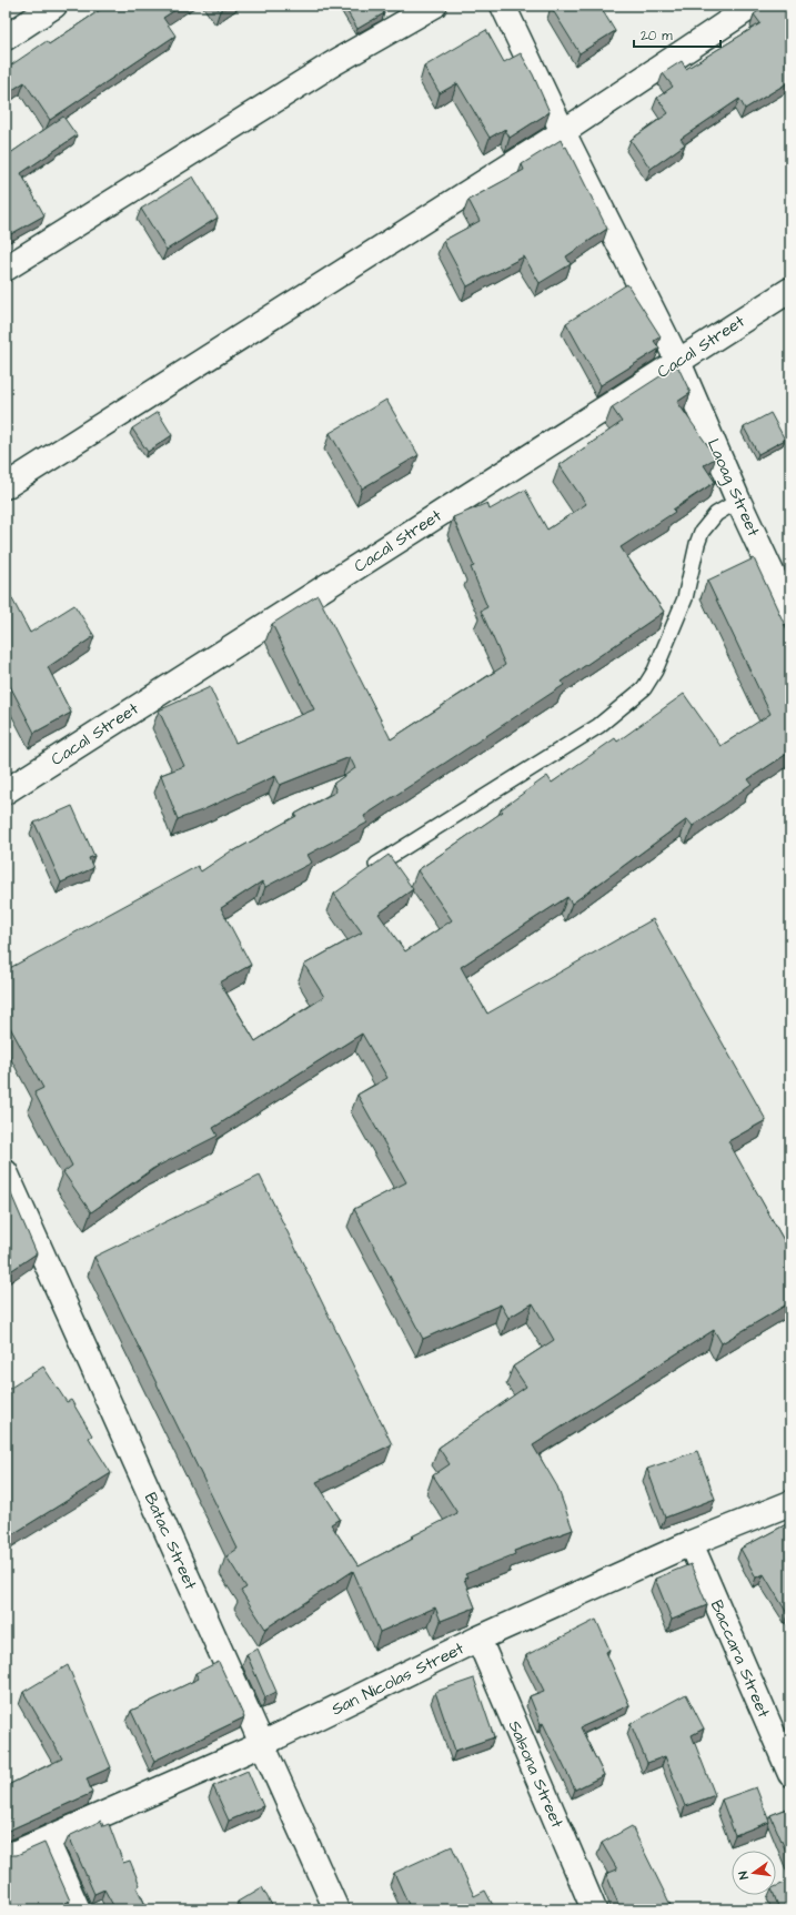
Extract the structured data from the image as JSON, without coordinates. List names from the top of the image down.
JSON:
{
  "streets": {
    "street": [
      "Cacal Street",
      "Laoag Street",
      "Batac Street",
      "Baccara Street",
      "San Nicolas Street",
      "Salsona Street"
    ]
  },
  "crossings": [
    ["Cacal Street", "Laoag Street"],
    ["Batac Street", "San Nicolas Street"],
    ["Baccara Street", "San Nicolas Street"],
    ["San Nicolas Street", "Salsona Street"]
  ],
  "scale_bar": "20 m",
  "north": "left"
}
